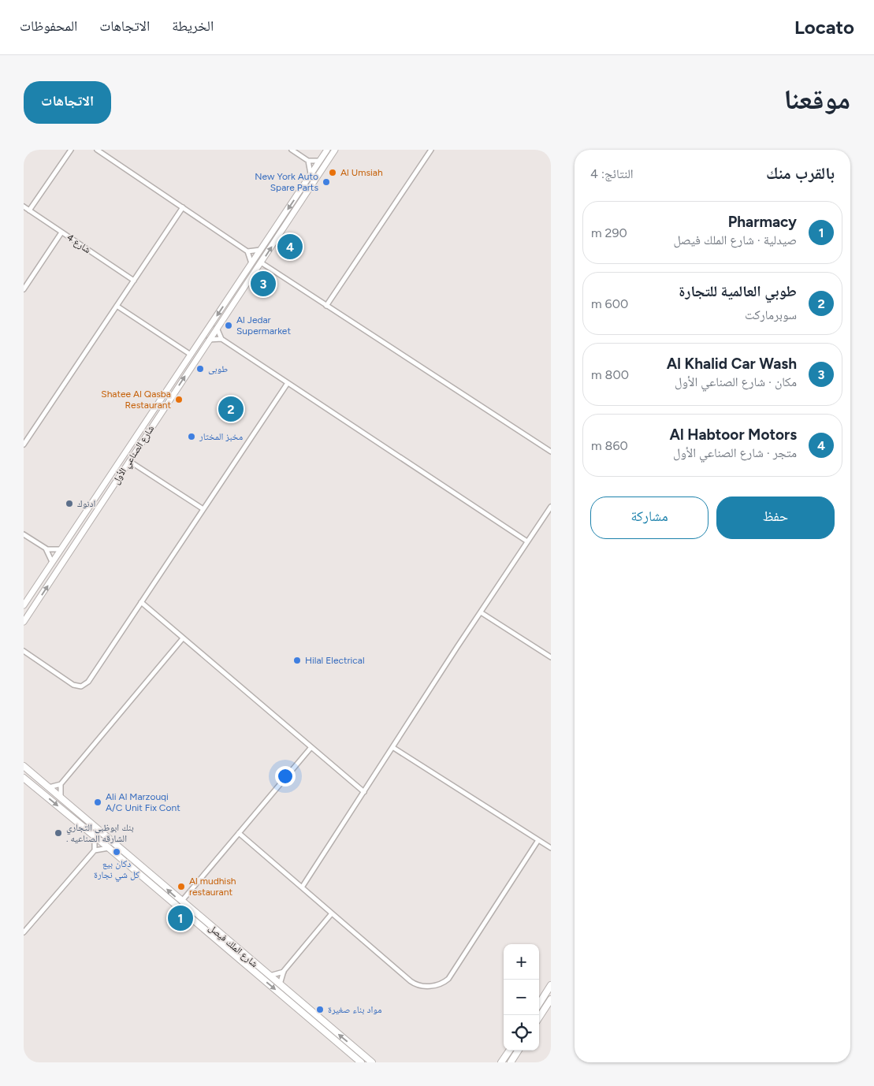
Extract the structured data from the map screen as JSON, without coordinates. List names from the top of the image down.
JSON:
{
  "streets": {
    "main road": ["شارع الصناعي الأول", "شارع الملك فيصل"],
    "street": ["شارع 4"]
  },
  "places": [
    "Al Umsiah",
    "New York Auto Spare Parts",
    "Al Jedar Supermarket",
    "طوبى",
    "Shatee Al Qasba Restaurant",
    "مخبز المختار",
    "ادنوك",
    "Hilal Electrical",
    "Ali Al Marzouqi A/C Unit Fix Cont",
    "بنك ابوظبي التجاري . الشارقه الصناعيه",
    "دكان بيع كل شي نجارة",
    "Al mudhish restaurant",
    "مواد بناء صغيرة"
  ],
  "page": {
    "header": "Locato",
    "nav": ["الخريطة", "الاتجاهات", "المحفوظات"],
    "title": "موقعنا",
    "buttons": [
      "الاتجاهات",
      ["حفظ", "مشاركة"]
    ],
    "heading": ["بالقرب منك", "النتائج: 4"],
    "list": [
      {
        "mark": "1",
        "name": "Pharmacy",
        "note": "صيدلية · شارع الملك فيصل",
        "value": "290 m"
      },
      {
        "mark": "2",
        "name": "طوبي العالمية للتجارة",
        "note": "سوبرماركت",
        "value": "600 m"
      },
      {
        "mark": "3",
        "name": "Al Khalid Car Wash",
        "note": "مكان · شارع الصناعي الأول",
        "value": "800 m"
      },
      {
        "mark": "4",
        "name": "Al Habtoor Motors",
        "note": "متجر · شارع الصناعي الأول",
        "value": "860 m"
      }
    ],
    "pins": [
      "4",
      "3",
      "2",
      "1"
    ],
    "map_buttons": ["+", "−"]
  }
}
